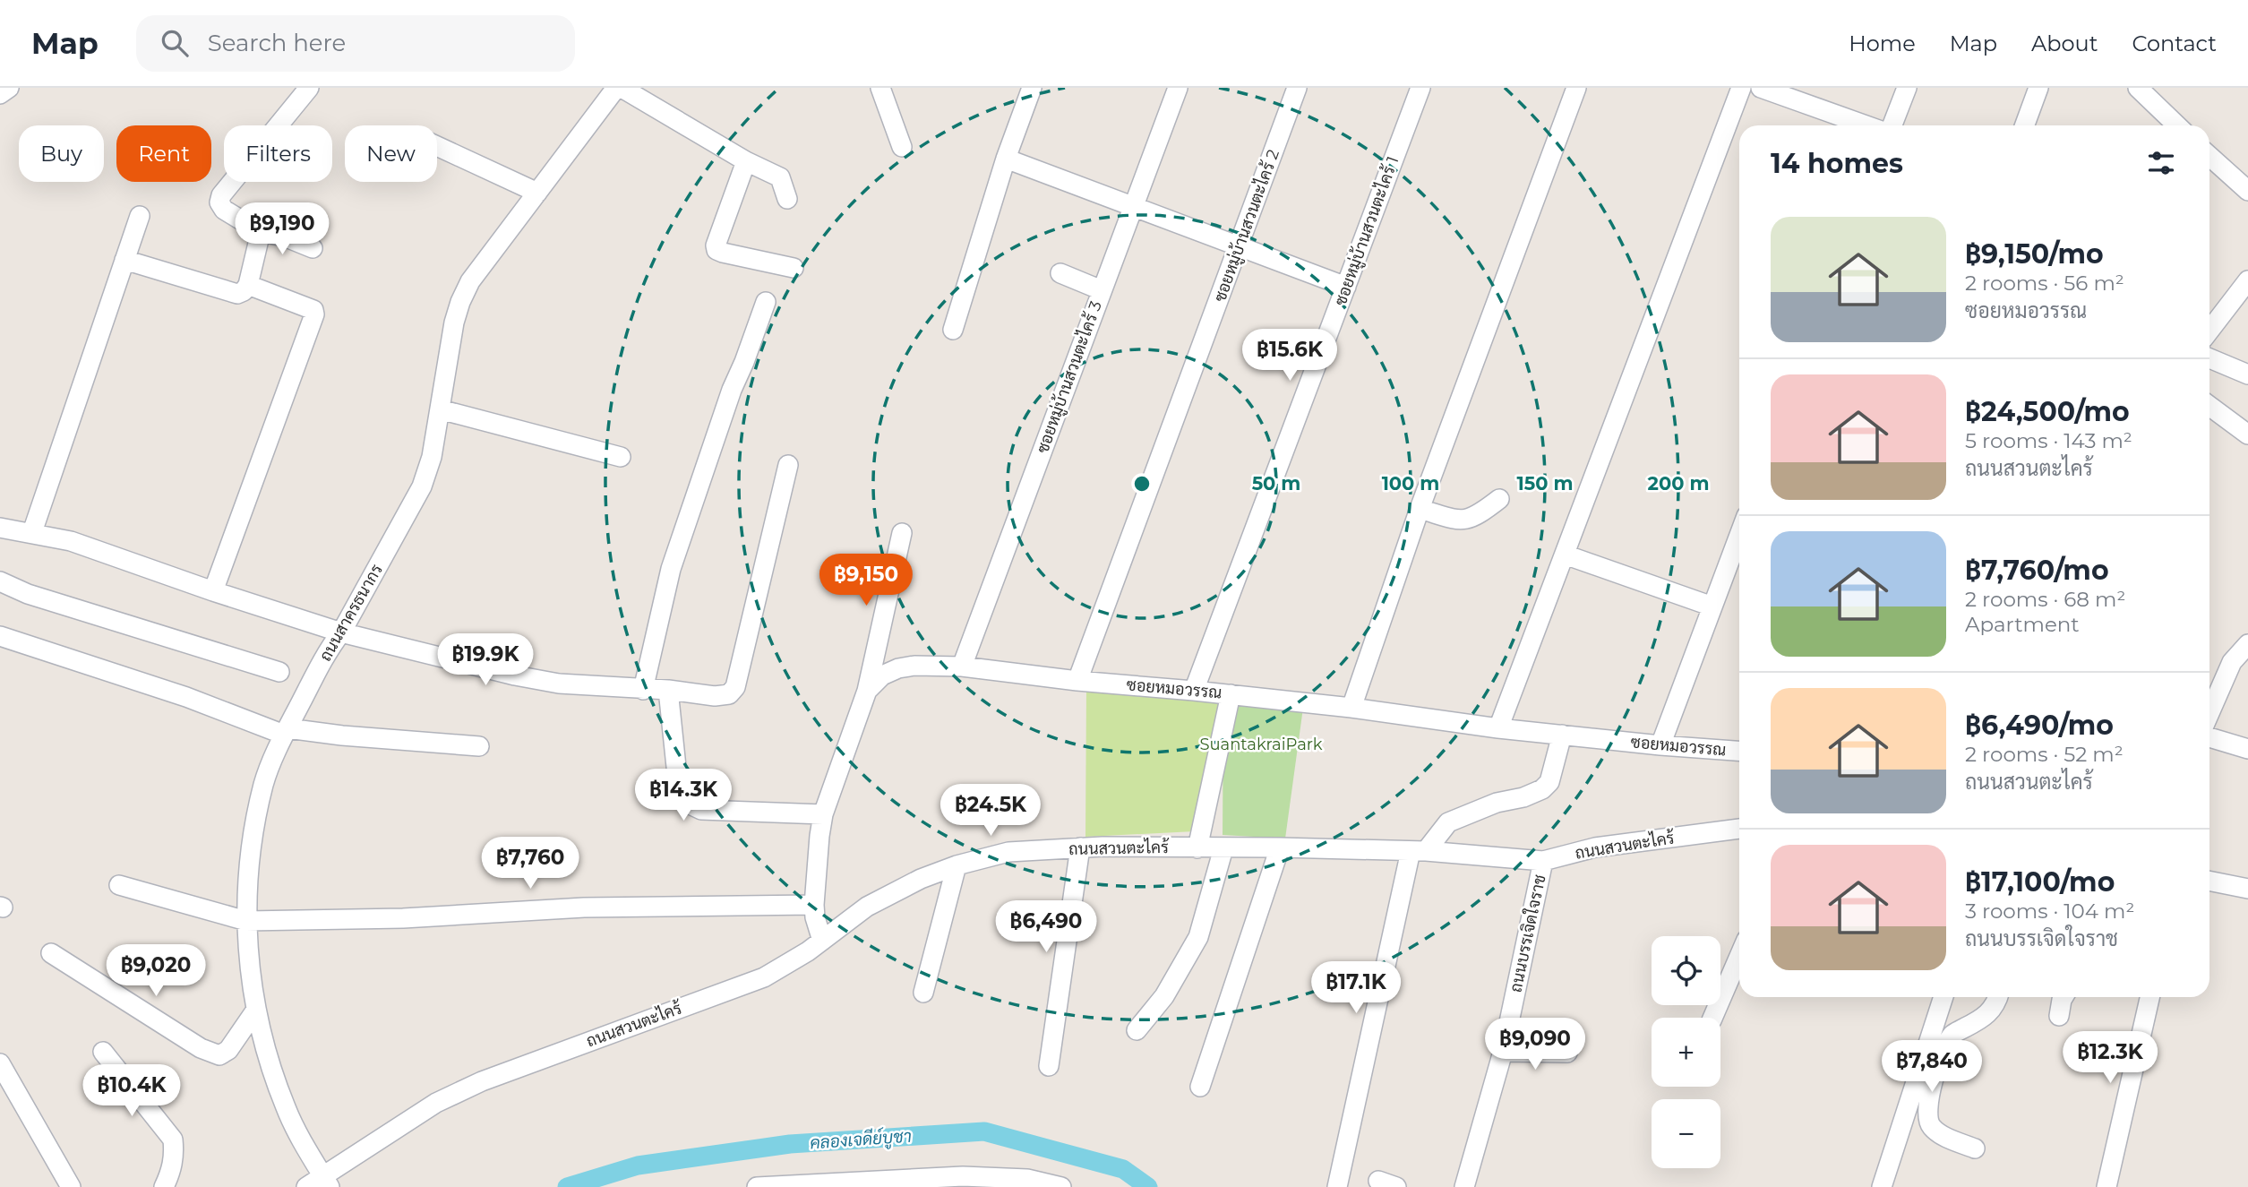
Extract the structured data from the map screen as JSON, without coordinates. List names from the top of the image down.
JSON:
{
  "streets": {
    "street": [
      "ซอยหมู่บ้านสวนตะไคร้ 2",
      "ซอยหมู่บ้านสวนตะไคร้ 1",
      "ซอยหมู่บ้านสวนตะไคร้ 3",
      "ถนนสาครธนากร",
      "ซอยหมอวรรณ",
      "ถนนสวนตะไคร้",
      "ถนนบรรเจิดใจราช"
    ]
  },
  "crossings": [
    ["ซอยหมู่บ้านสวนตะไคร้ 2", "ซอยหมอวรรณ"],
    ["ซอยหมู่บ้านสวนตะไคร้ 1", "ซอยหมอวรรณ"],
    ["ซอยหมู่บ้านสวนตะไคร้ 3", "ซอยหมอวรรณ"],
    ["ถนนสาครธนากร", "ถนนสวนตะไคร้"],
    ["ถนนสวนตะไคร้", "ถนนบรรเจิดใจราช"]
  ],
  "water": ["คลองเจดีย์บูชา"],
  "parks": ["SuantakraiPark"],
  "page": {
    "header": "Map",
    "search": "Search here",
    "nav": [
      "Home",
      "Map",
      "About",
      "Contact"
    ],
    "chip": [
      "Buy",
      "Rent",
      "Filters",
      "New"
    ],
    "heading": "14 homes",
    "list": [
      {
        "name": "฿9,150/mo",
        "note": "2 rooms · 56 m² · ซอยหมอวรรณ"
      },
      {
        "name": "฿24,500/mo",
        "note": "5 rooms · 143 m² · ถนนสวนตะไคร้"
      },
      {
        "name": "฿7,760/mo",
        "note": "2 rooms · 68 m² · Apartment"
      },
      {
        "name": "฿6,490/mo",
        "note": "2 rooms · 52 m² · ถนนสวนตะไคร้"
      },
      {
        "name": "฿17,100/mo",
        "note": "3 rooms · 104 m² · ถนนบรรเจิดใจราช"
      }
    ],
    "price": [
      "฿9,190",
      "฿15.6K",
      "฿9,150",
      "฿19.9K",
      "฿14.3K",
      "฿24.5K",
      "฿7,760",
      "฿6,490",
      "฿9,020",
      "฿17.1K",
      "฿9,090",
      "฿12.3K",
      "฿7,840",
      "฿10.4K"
    ],
    "map_buttons": ["+", "−"]
  },
  "rings": [
    "50 m",
    "100 m",
    "150 m",
    "200 m"
  ]
}
